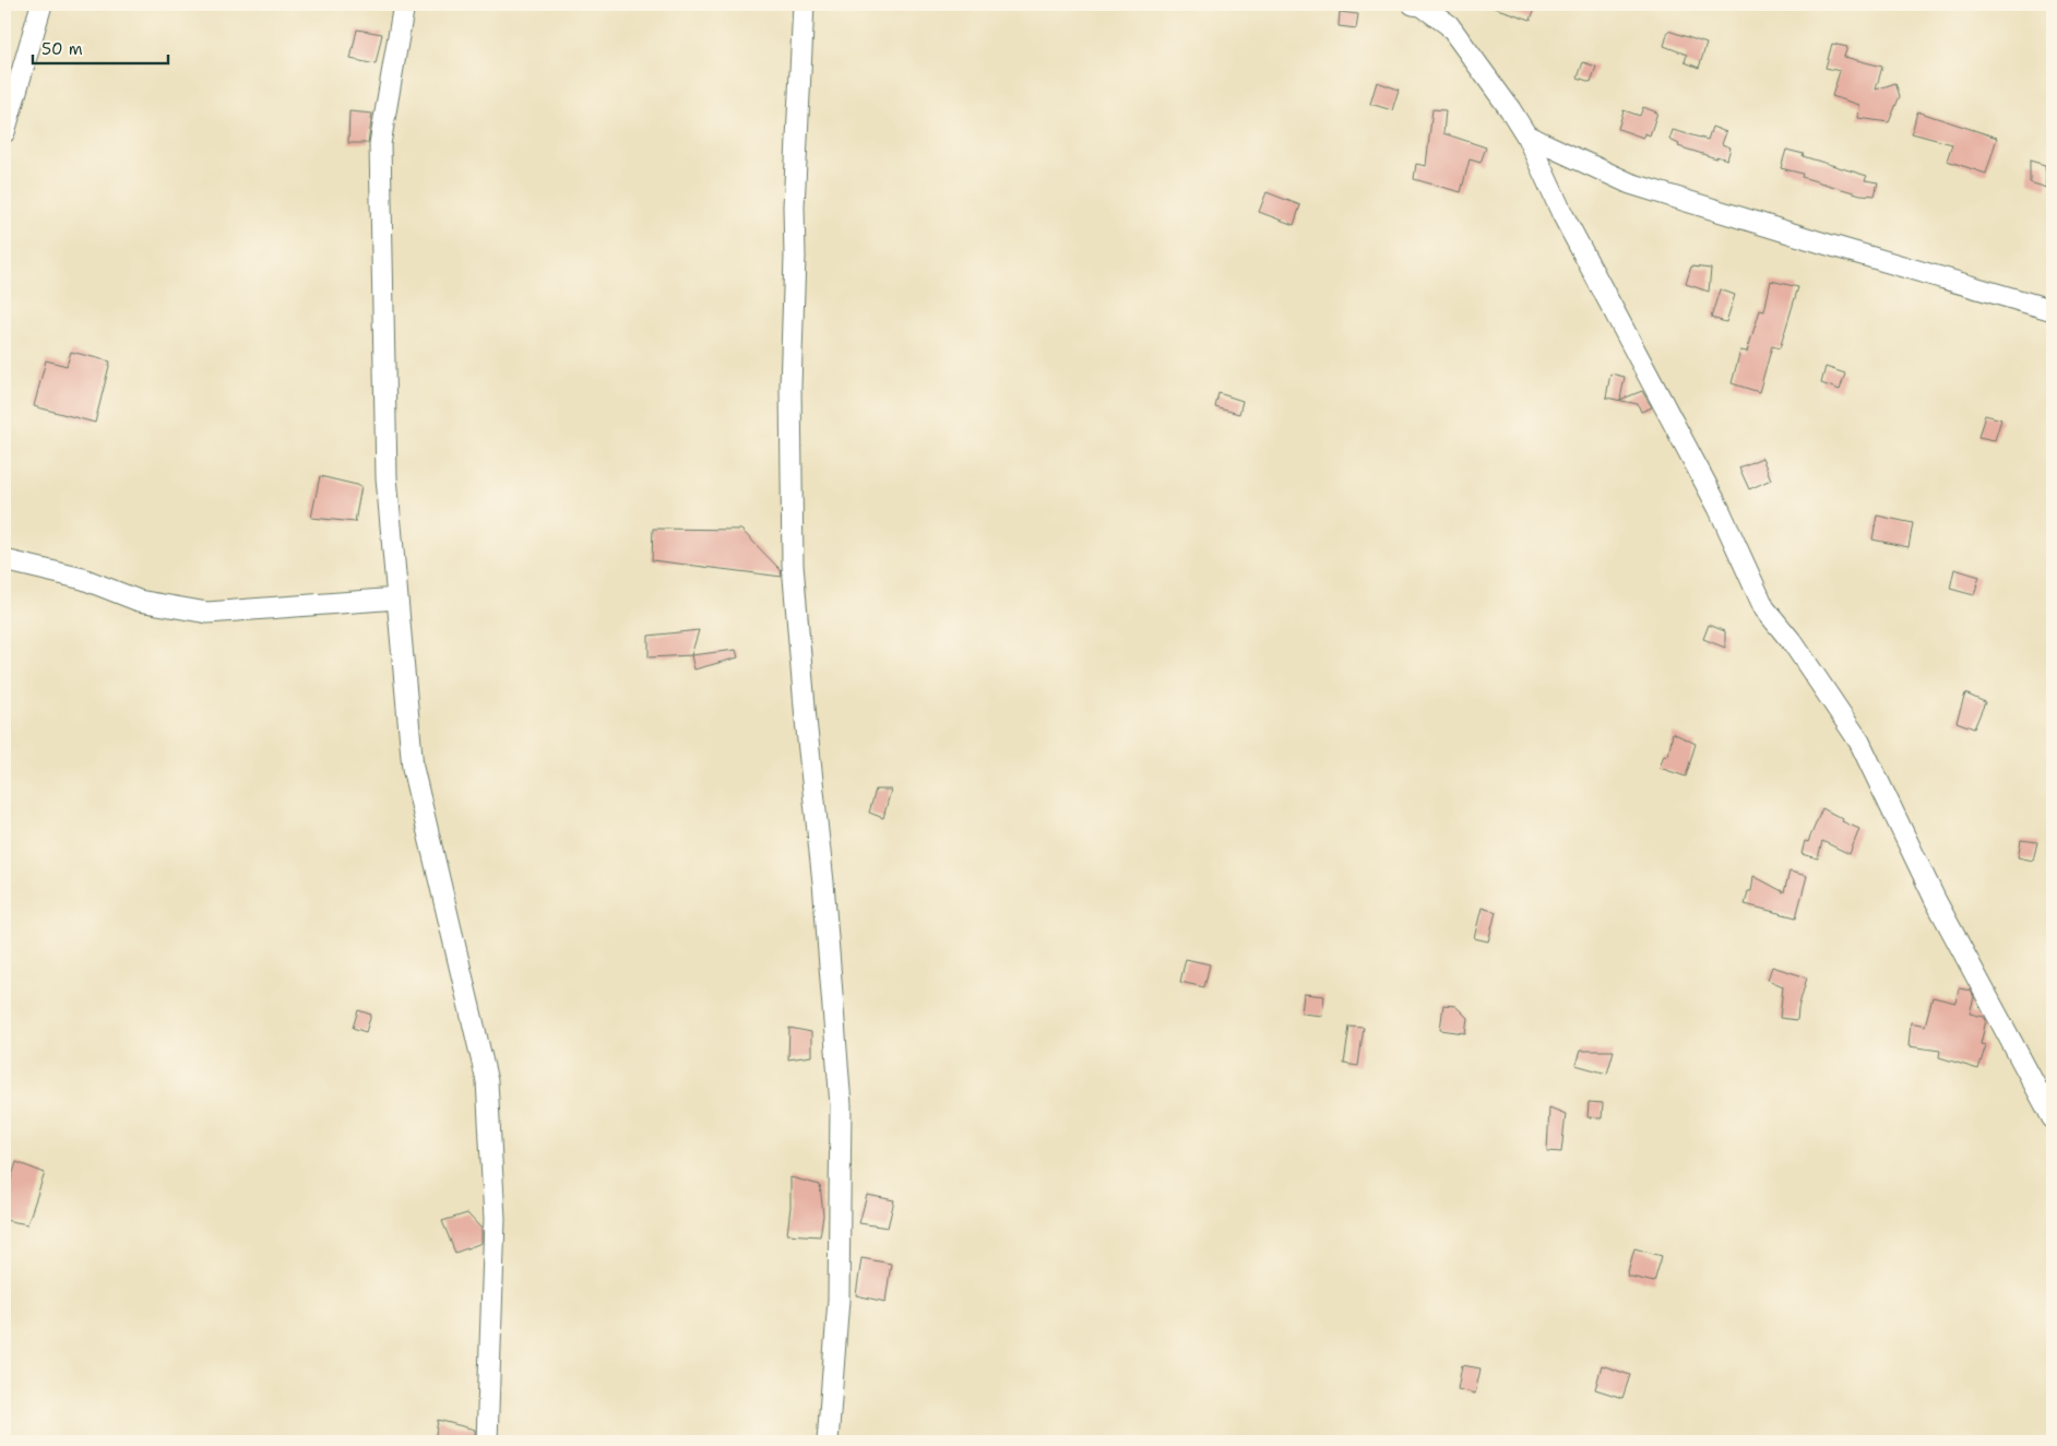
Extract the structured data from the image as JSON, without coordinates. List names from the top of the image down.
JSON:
{
  "scale_bar": "50 m"
}
